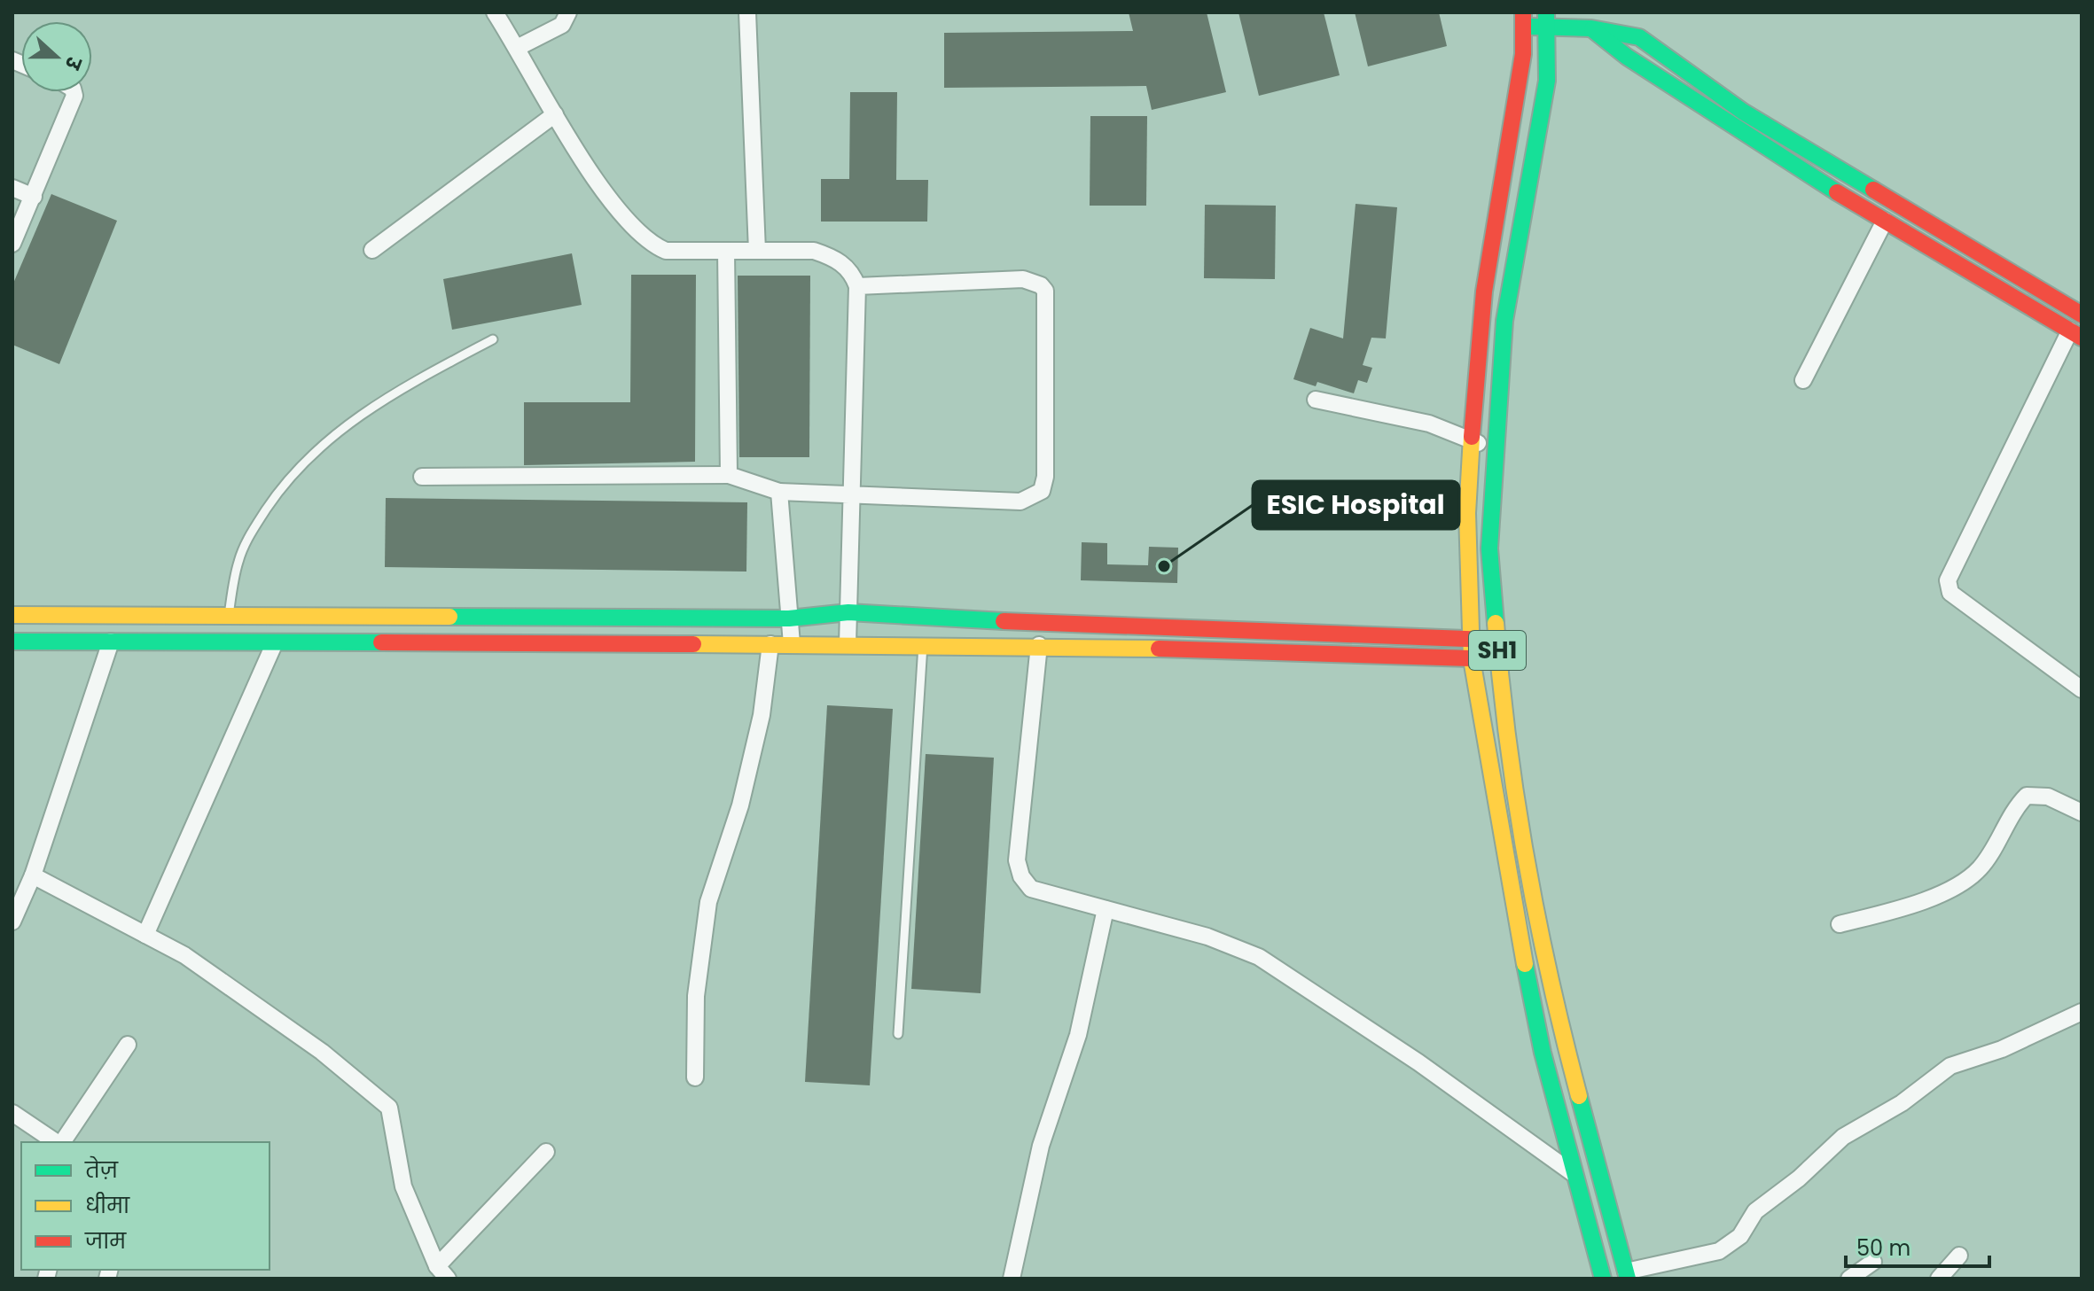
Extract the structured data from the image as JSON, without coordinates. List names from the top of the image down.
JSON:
{
  "streets": {
    "main road": ["SH1"]
  },
  "places": ["ESIC Hospital"],
  "legend": ["तेज़", "धीमा", "जाम"],
  "scale_bar": "50 m",
  "north": "right"
}
